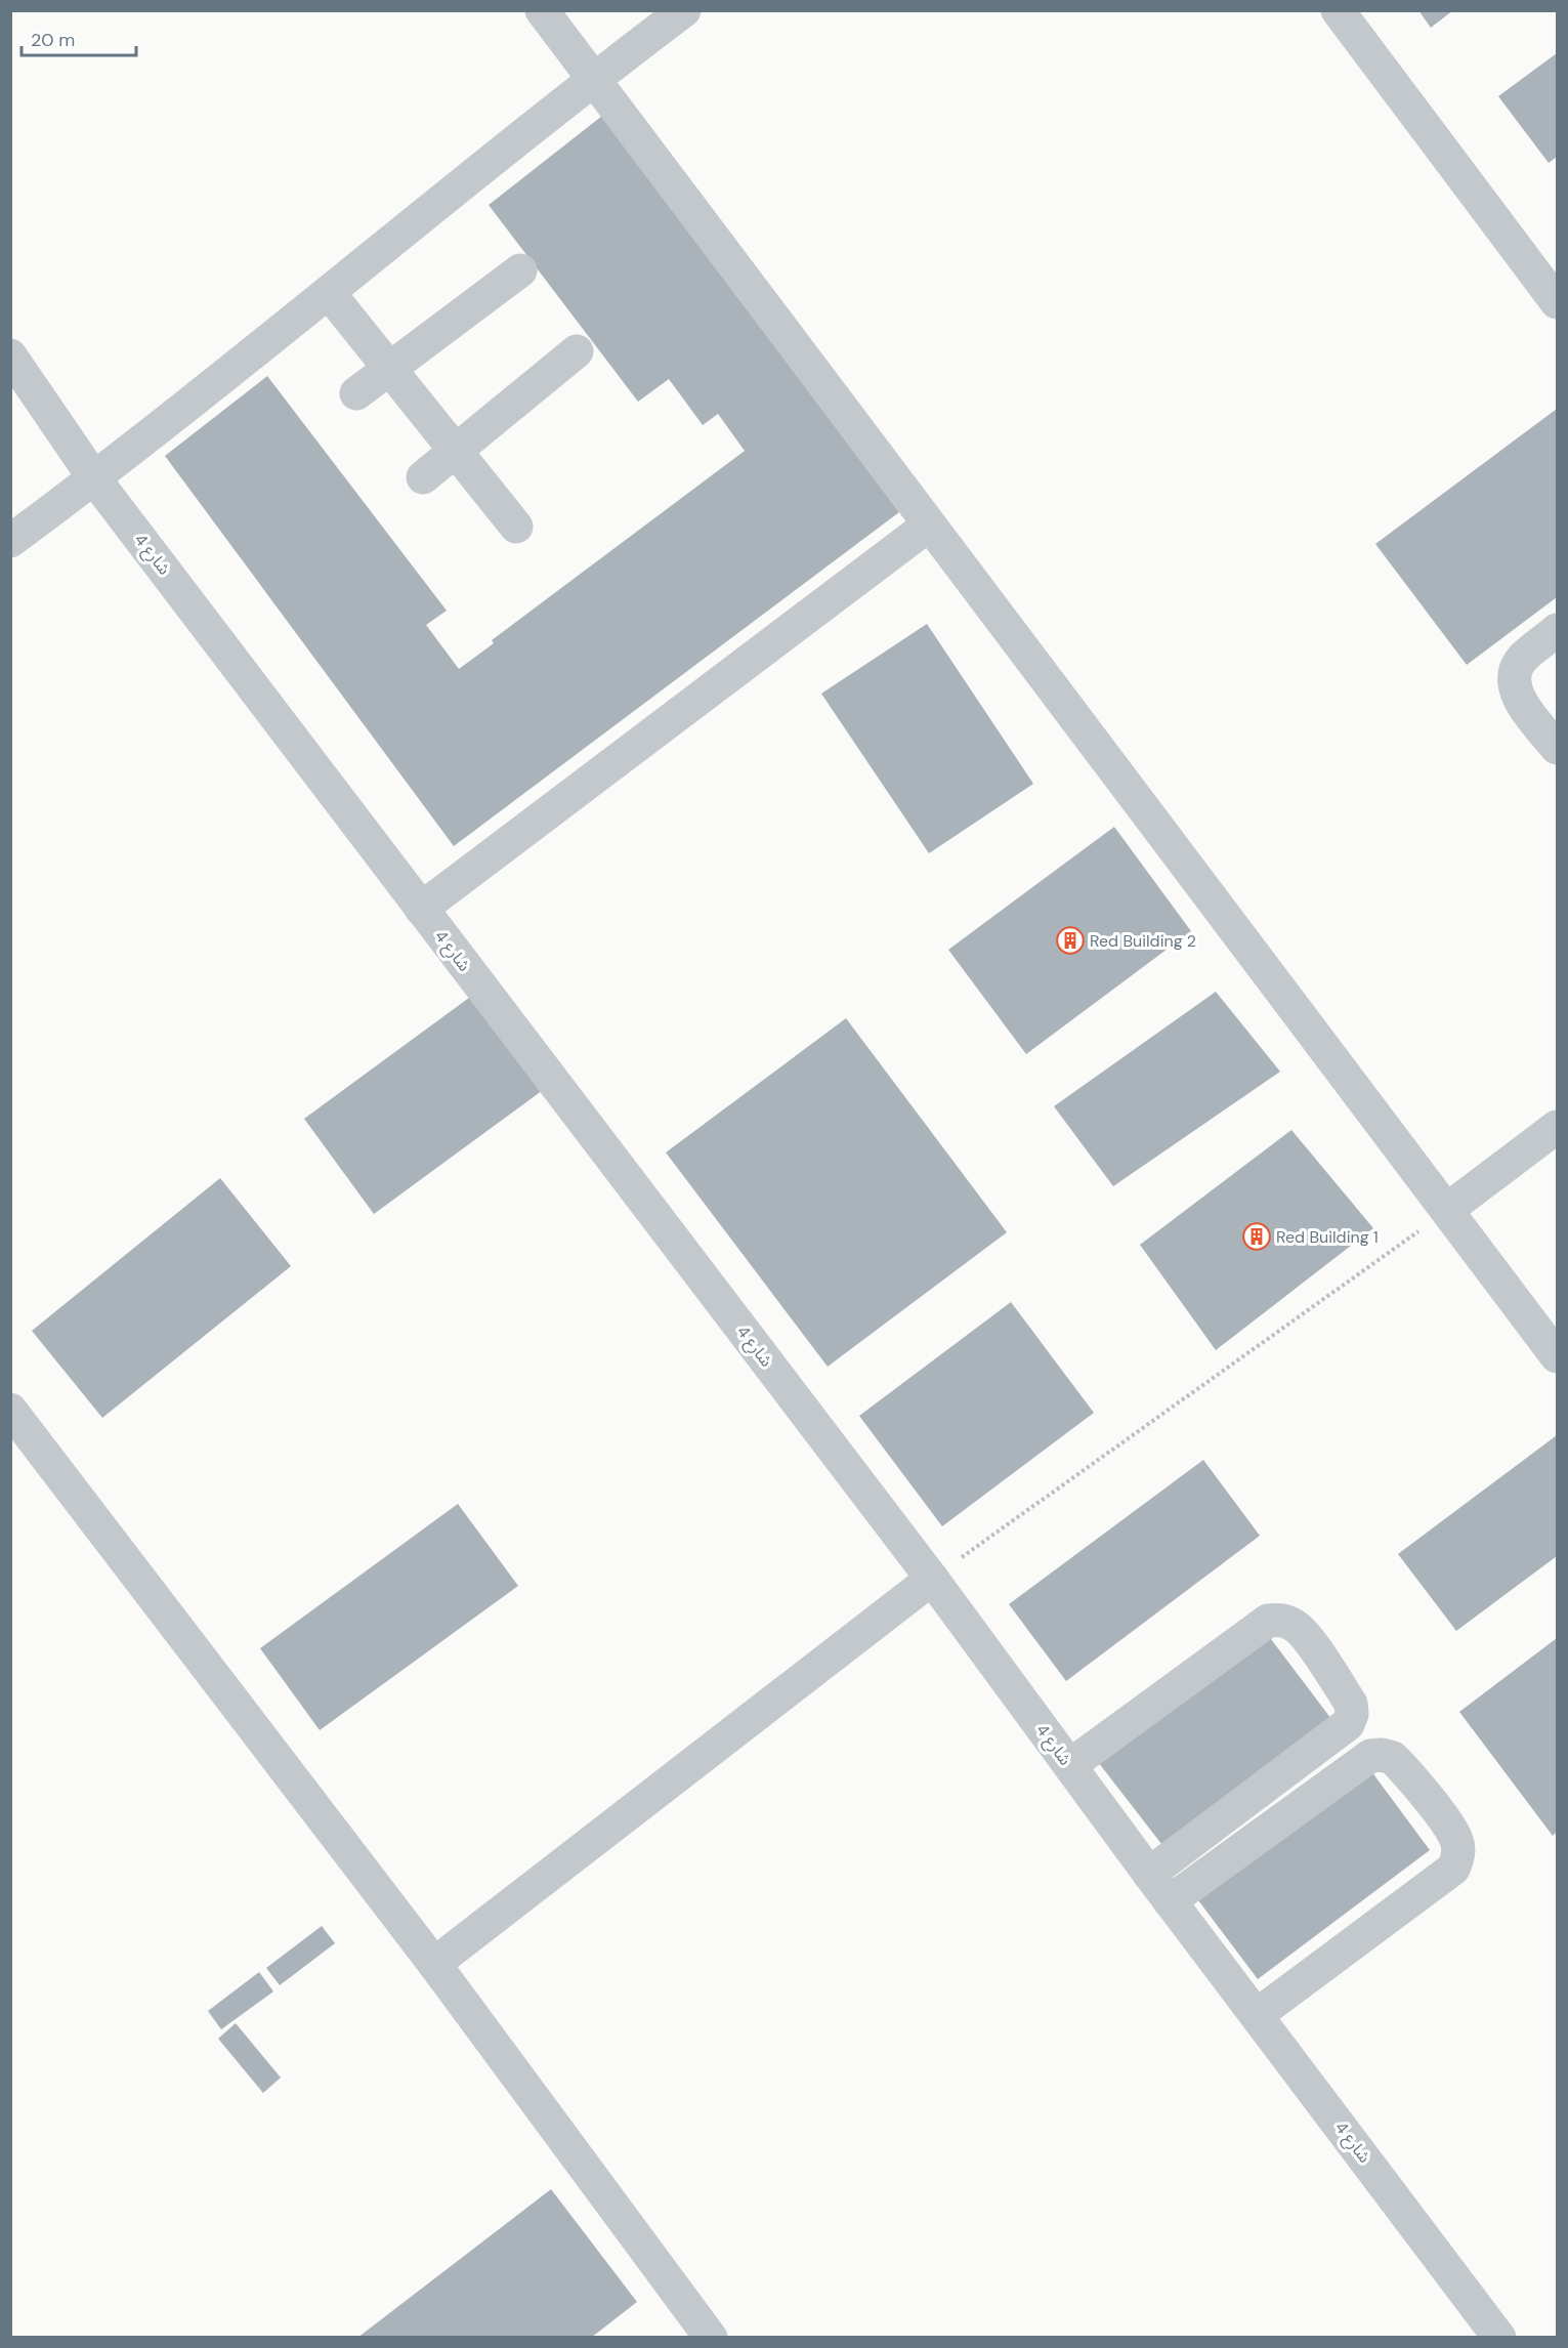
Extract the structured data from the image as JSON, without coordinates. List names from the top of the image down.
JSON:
{
  "streets": {
    "street": ["شارع 4"]
  },
  "places": {
    "building": ["Red Building 2", "Red Building 1"]
  },
  "scale_bar": "20 m"
}
